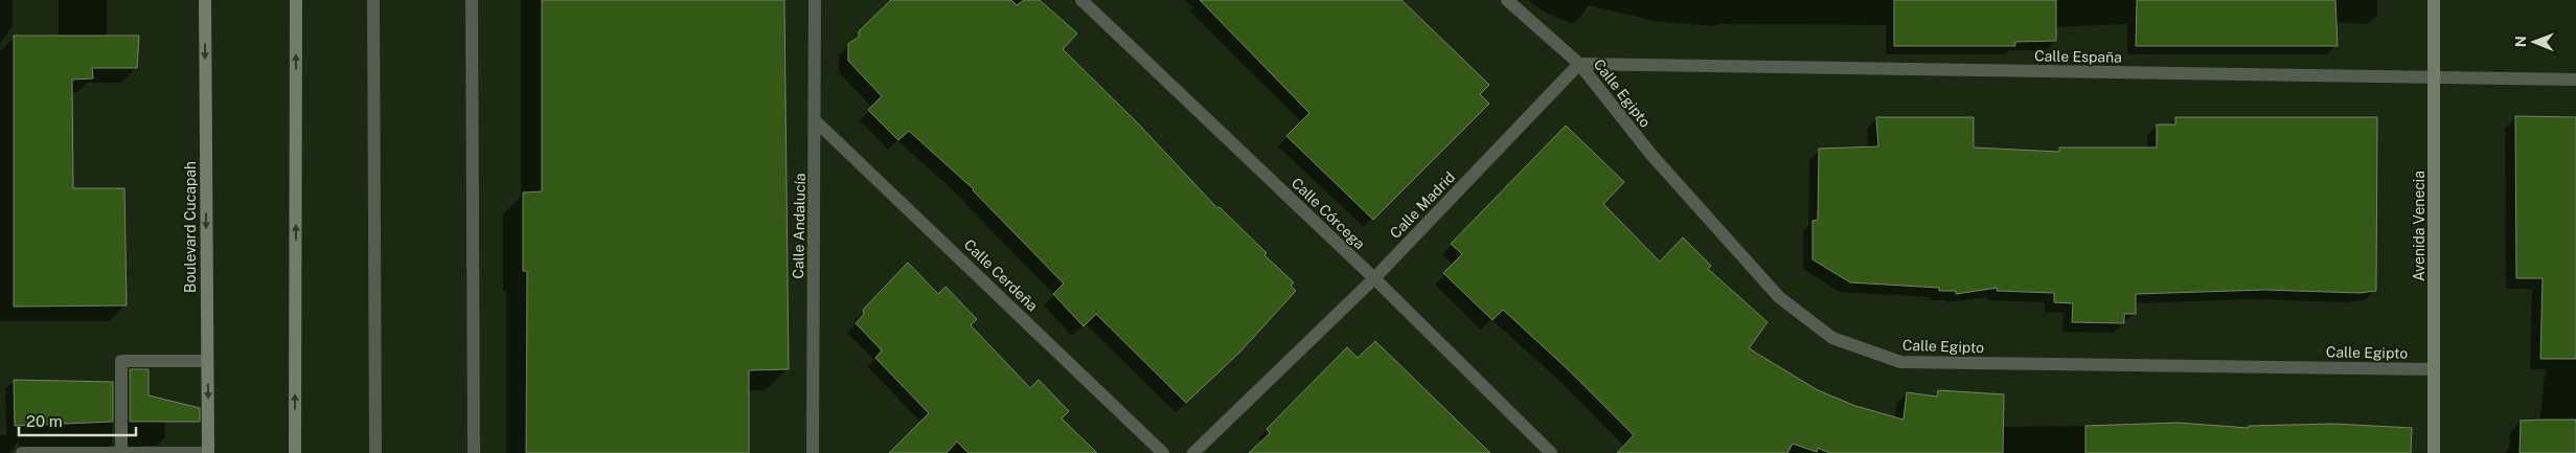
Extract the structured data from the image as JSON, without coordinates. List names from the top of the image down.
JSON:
{
  "streets": {
    "main road": ["Avenida Venecia", "Boulevard Cucapah"],
    "street": [
      "Calle España",
      "Calle Egipto",
      "Calle Madrid",
      "Calle Córcega",
      "Calle Andalucía",
      "Calle Cerdeña"
    ]
  },
  "crossings": [
    ["Calle España", "Calle Egipto"],
    ["Calle España", "Calle Madrid"],
    ["Calle España", "Avenida Venecia"],
    ["Calle Egipto", "Calle Madrid"],
    ["Calle Egipto", "Avenida Venecia"],
    ["Calle Madrid", "Calle Córcega"],
    ["Calle Andalucía", "Calle Cerdeña"]
  ],
  "scale_bar": "20 m",
  "north": "left"
}
